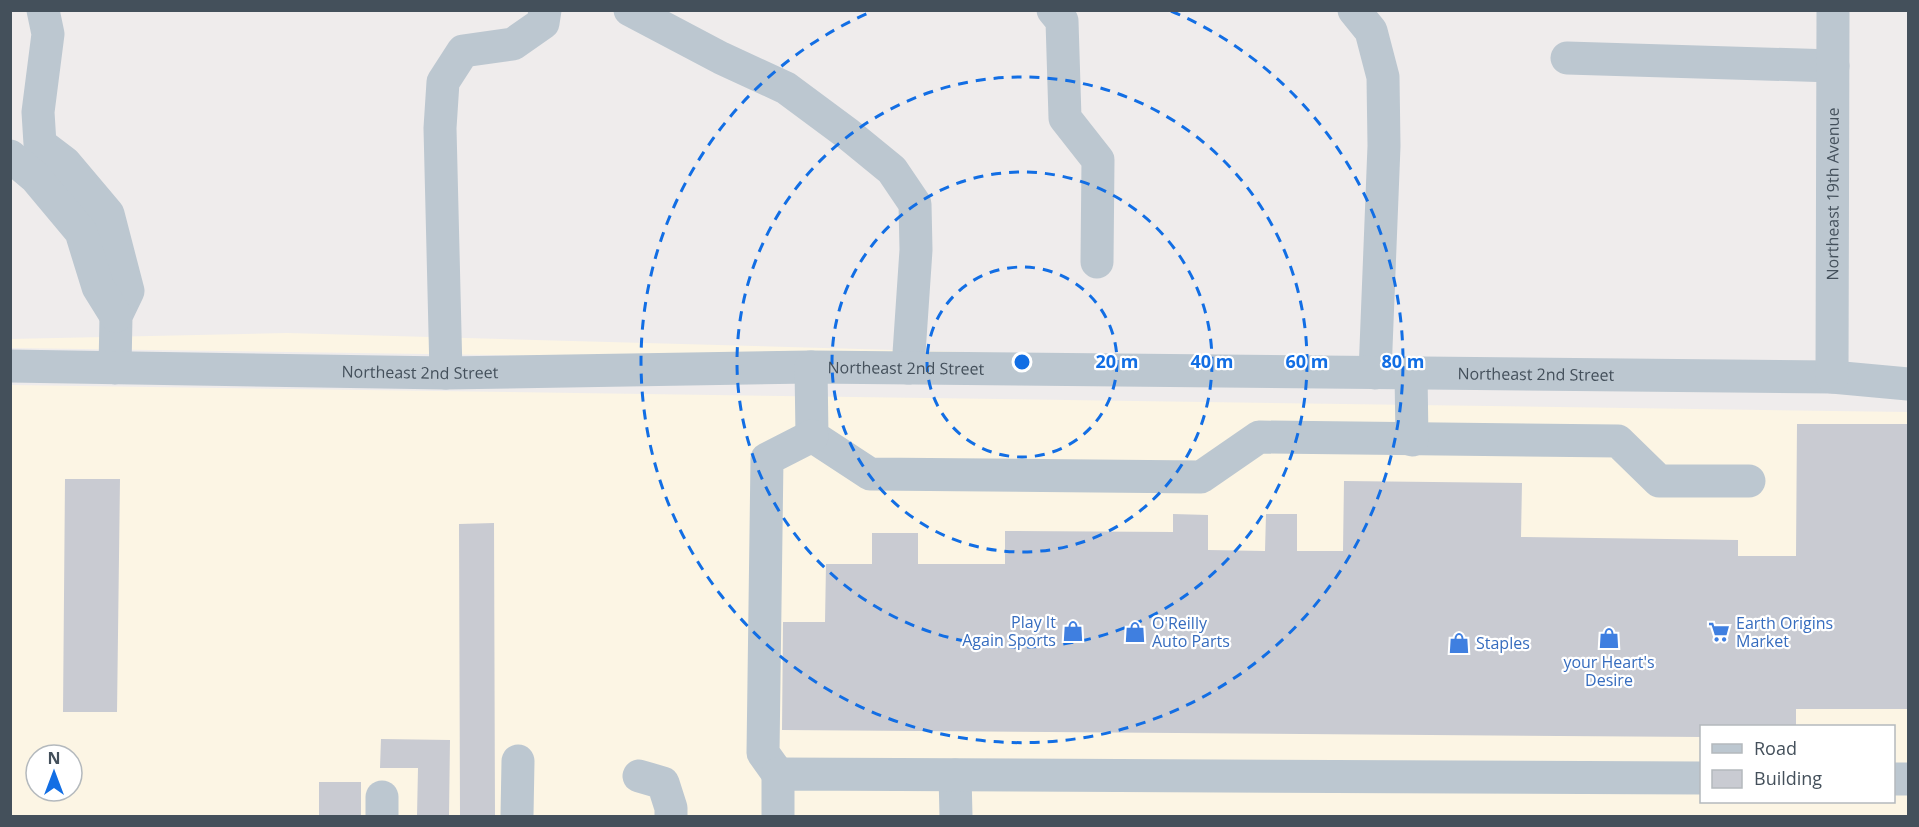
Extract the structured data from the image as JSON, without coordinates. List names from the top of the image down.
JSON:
{
  "streets": {
    "street": ["Northeast 19th Avenue", "Northeast 2nd Street"]
  },
  "crossings": [
    ["Northeast 19th Avenue", "Northeast 2nd Street"]
  ],
  "places": {
    "shop": [
      "Play It Again Sports",
      "O'Reilly Auto Parts",
      "your Heart's Desire",
      "Staples"
    ],
    "supermarket": ["Earth Origins Market"]
  },
  "legend": ["Road", "Building"],
  "north": "top",
  "rings": [
    "20 m",
    "40 m",
    "60 m",
    "80 m"
  ]
}
